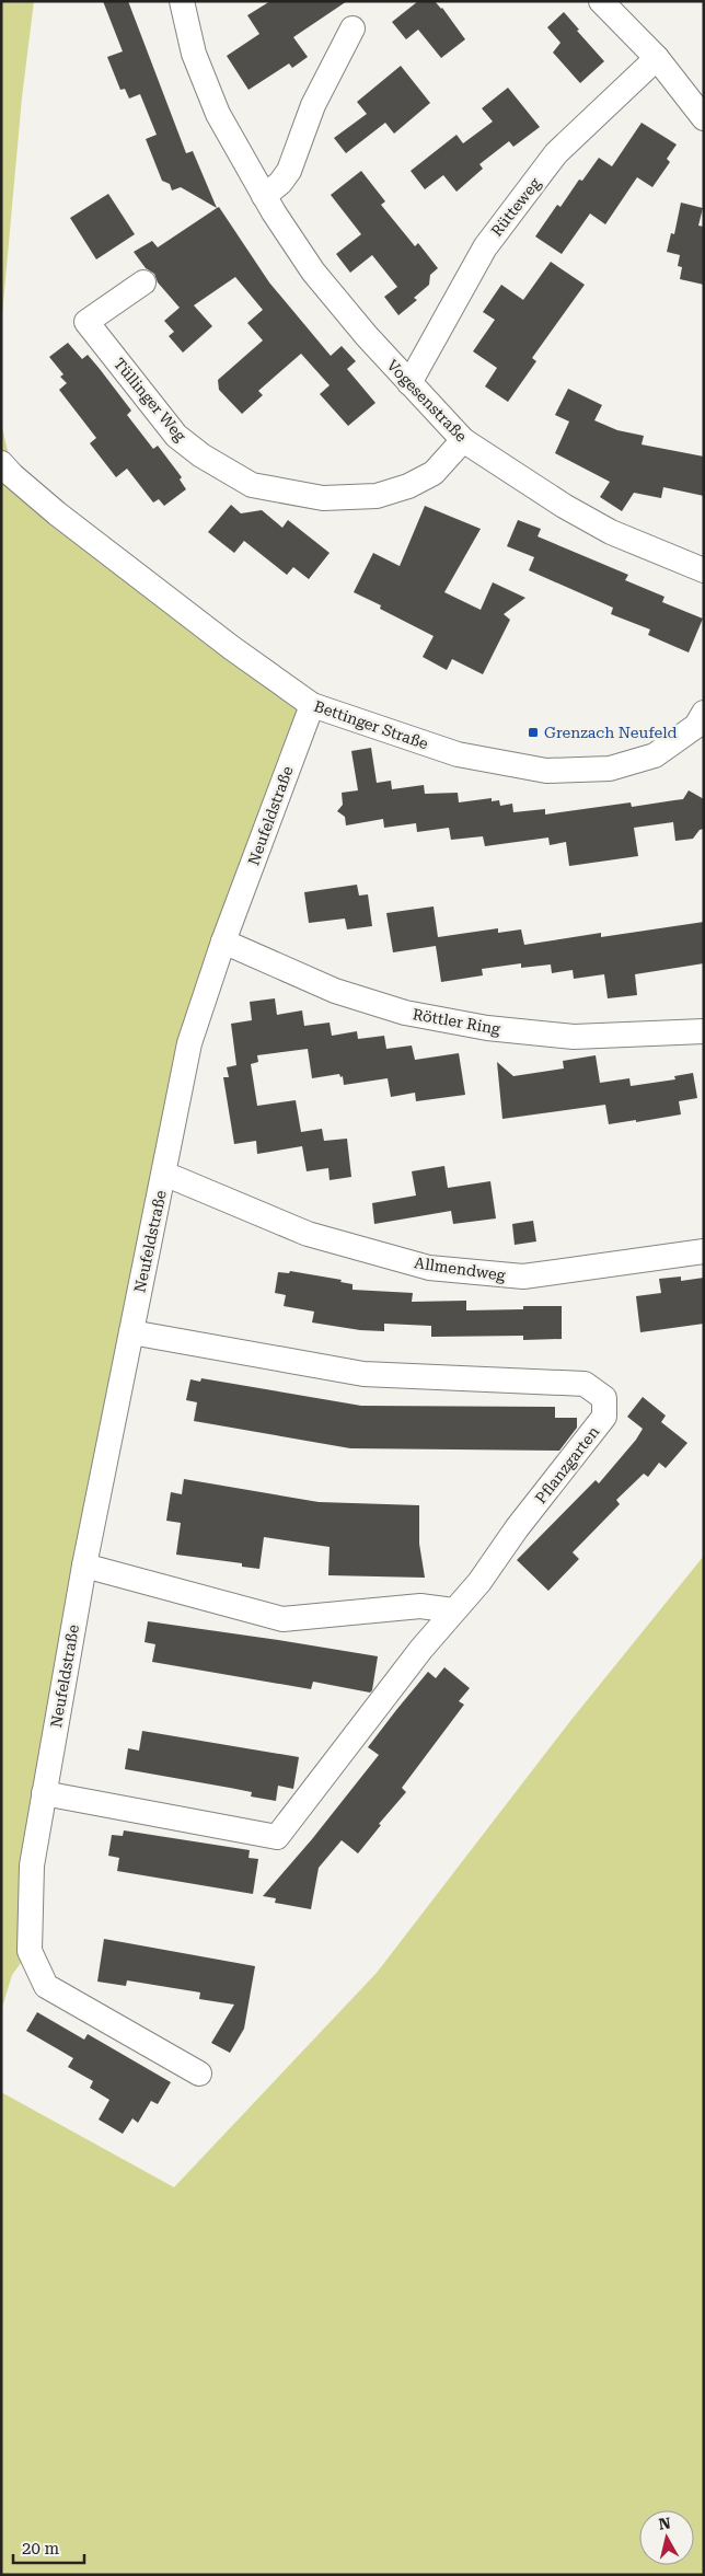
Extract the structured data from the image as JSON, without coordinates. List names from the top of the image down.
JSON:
{
  "streets": {
    "street": [
      "Rütteweg",
      "Tüllinger Weg",
      "Vogesenstraße",
      "Bettinger Straße",
      "Neufeldstraße",
      "Röttler Ring",
      "Allmendweg",
      "Pflanzgarten"
    ]
  },
  "crossings": [
    ["Rütteweg", "Vogesenstraße"],
    ["Tüllinger Weg", "Vogesenstraße"],
    ["Bettinger Straße", "Neufeldstraße"],
    ["Neufeldstraße", "Röttler Ring"],
    ["Neufeldstraße", "Allmendweg"],
    ["Neufeldstraße", "Pflanzgarten"]
  ],
  "places": {
    "transit": ["Grenzach Neufeld"]
  },
  "scale_bar": "20 m",
  "north": "top"
}
